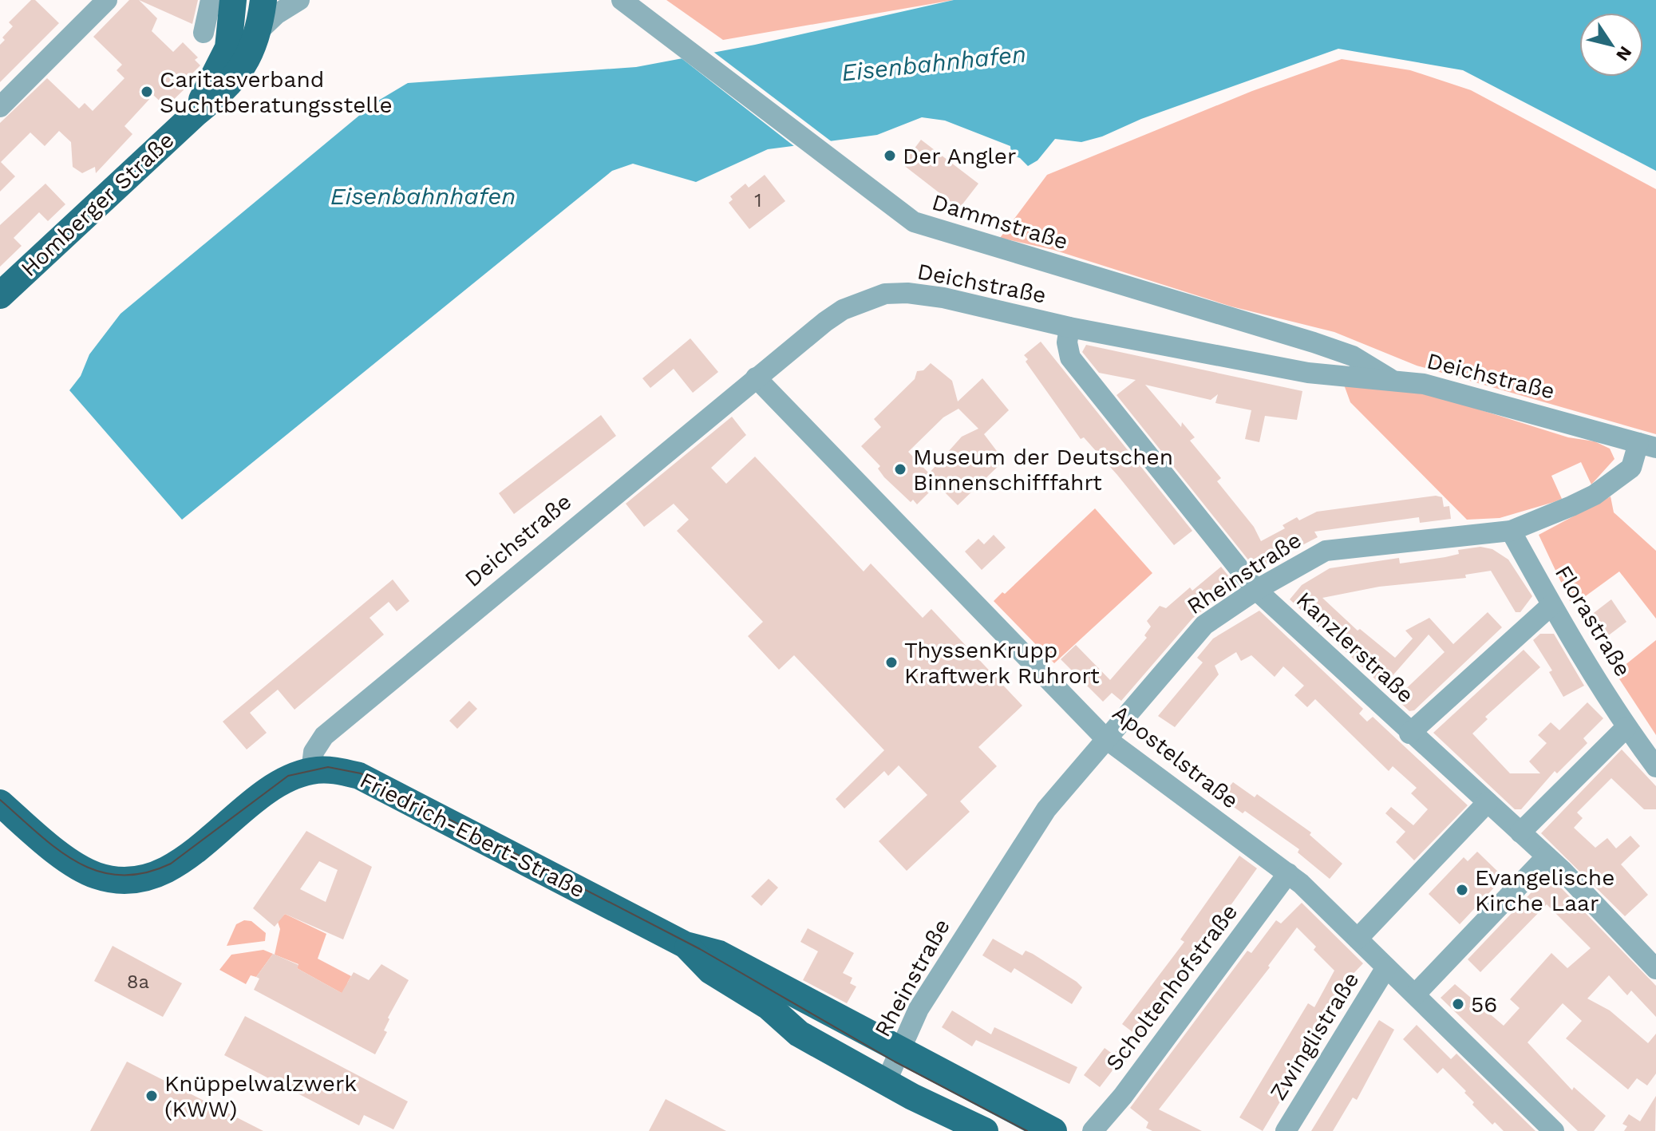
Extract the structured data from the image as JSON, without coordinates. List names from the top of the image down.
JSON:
{
  "streets": {
    "main road": ["Homberger Straße", "Friedrich-Ebert-Straße"],
    "street": [
      "Dammstraße",
      "Deichstraße",
      "Rheinstraße",
      "Florastraße",
      "Kanzlerstraße",
      "Apostelstraße",
      "Scholtenhofstraße",
      "Zwinglistraße"
    ]
  },
  "crossings": [
    ["Dammstraße", "Deichstraße"],
    ["Deichstraße", "Rheinstraße"],
    ["Deichstraße", "Kanzlerstraße"],
    ["Deichstraße", "Apostelstraße"],
    ["Deichstraße", "Friedrich-Ebert-Straße"],
    ["Rheinstraße", "Florastraße"],
    ["Rheinstraße", "Kanzlerstraße"],
    ["Rheinstraße", "Apostelstraße"],
    ["Rheinstraße", "Friedrich-Ebert-Straße"],
    ["Kanzlerstraße", "Zwinglistraße"],
    ["Apostelstraße", "Scholtenhofstraße"],
    ["Apostelstraße", "Zwinglistraße"]
  ],
  "water": ["Eisenbahnhafen"],
  "places": [
    "Caritasverband Suchtberatungsstelle",
    "Der Angler",
    "Museum der Deutschen Binnenschifffahrt",
    "ThyssenKrupp Kraftwerk Ruhrort",
    "Evangelische Kirche Laar",
    "56",
    "Knüppelwalzwerk (KWW)"
  ],
  "house_numbers": ["1", "8a"],
  "north": "bottom right"
}
